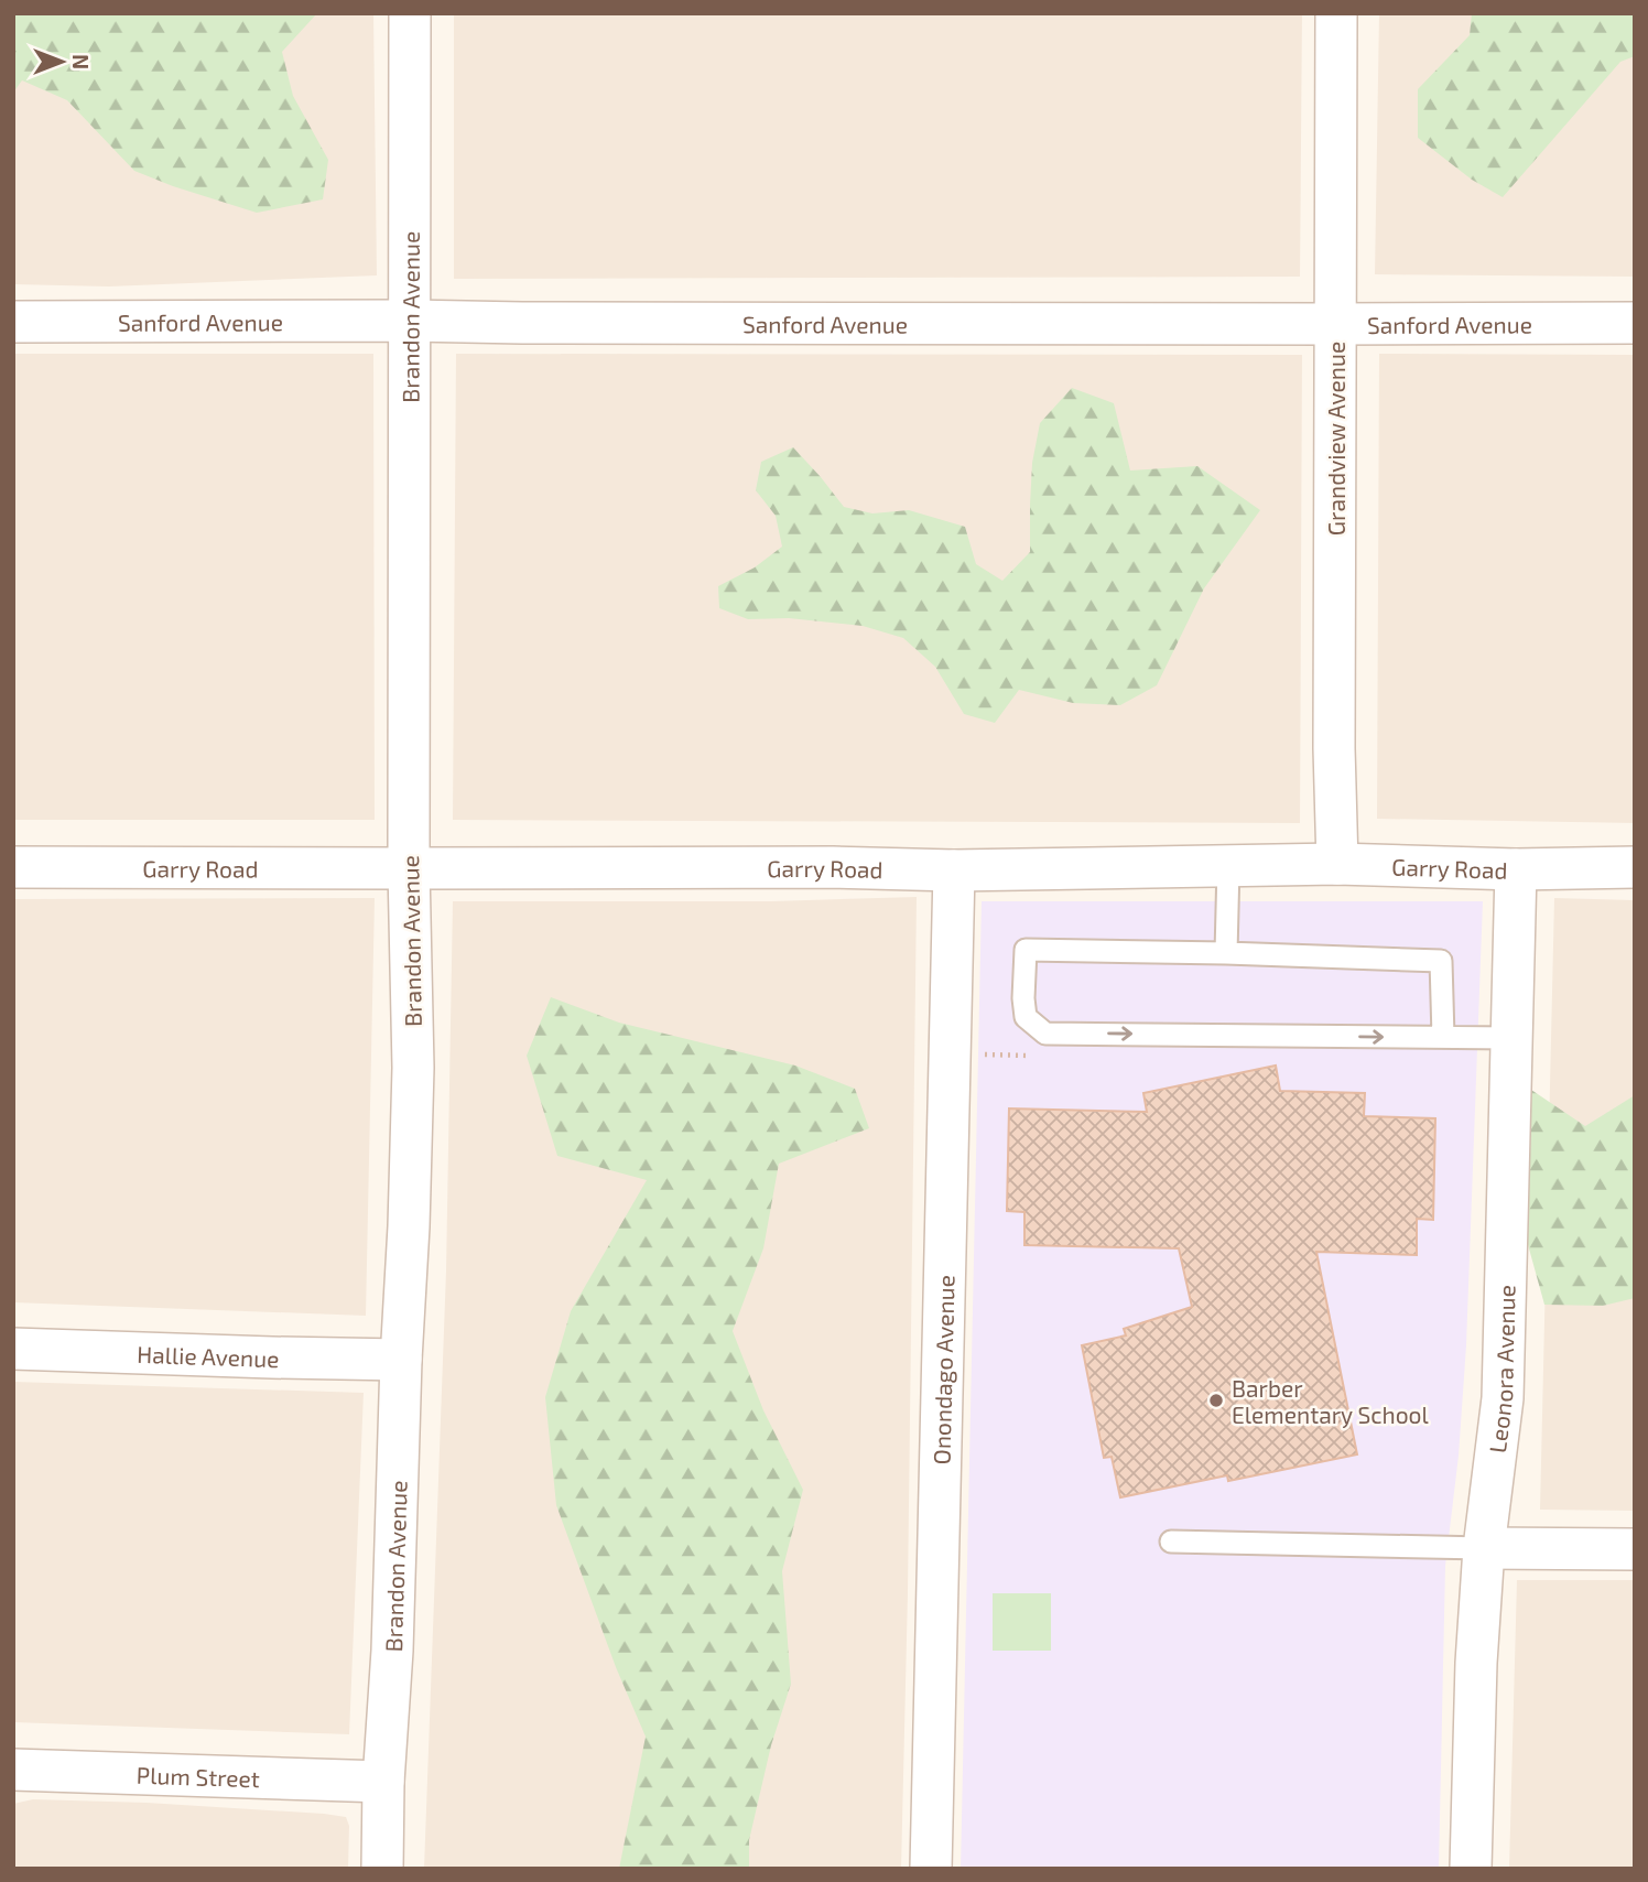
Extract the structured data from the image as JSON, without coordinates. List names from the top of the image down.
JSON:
{
  "streets": {
    "street": [
      "Brandon Avenue",
      "Sanford Avenue",
      "Grandview Avenue",
      "Garry Road",
      "Hallie Avenue",
      "Onondago Avenue",
      "Leonora Avenue",
      "Plum Street"
    ]
  },
  "crossings": [
    ["Brandon Avenue", "Sanford Avenue"],
    ["Brandon Avenue", "Garry Road"],
    ["Brandon Avenue", "Hallie Avenue"],
    ["Brandon Avenue", "Plum Street"],
    ["Sanford Avenue", "Grandview Avenue"],
    ["Grandview Avenue", "Garry Road"],
    ["Garry Road", "Onondago Avenue"],
    ["Garry Road", "Leonora Avenue"]
  ],
  "places": ["Barber Elementary School"],
  "north": "right"
}
